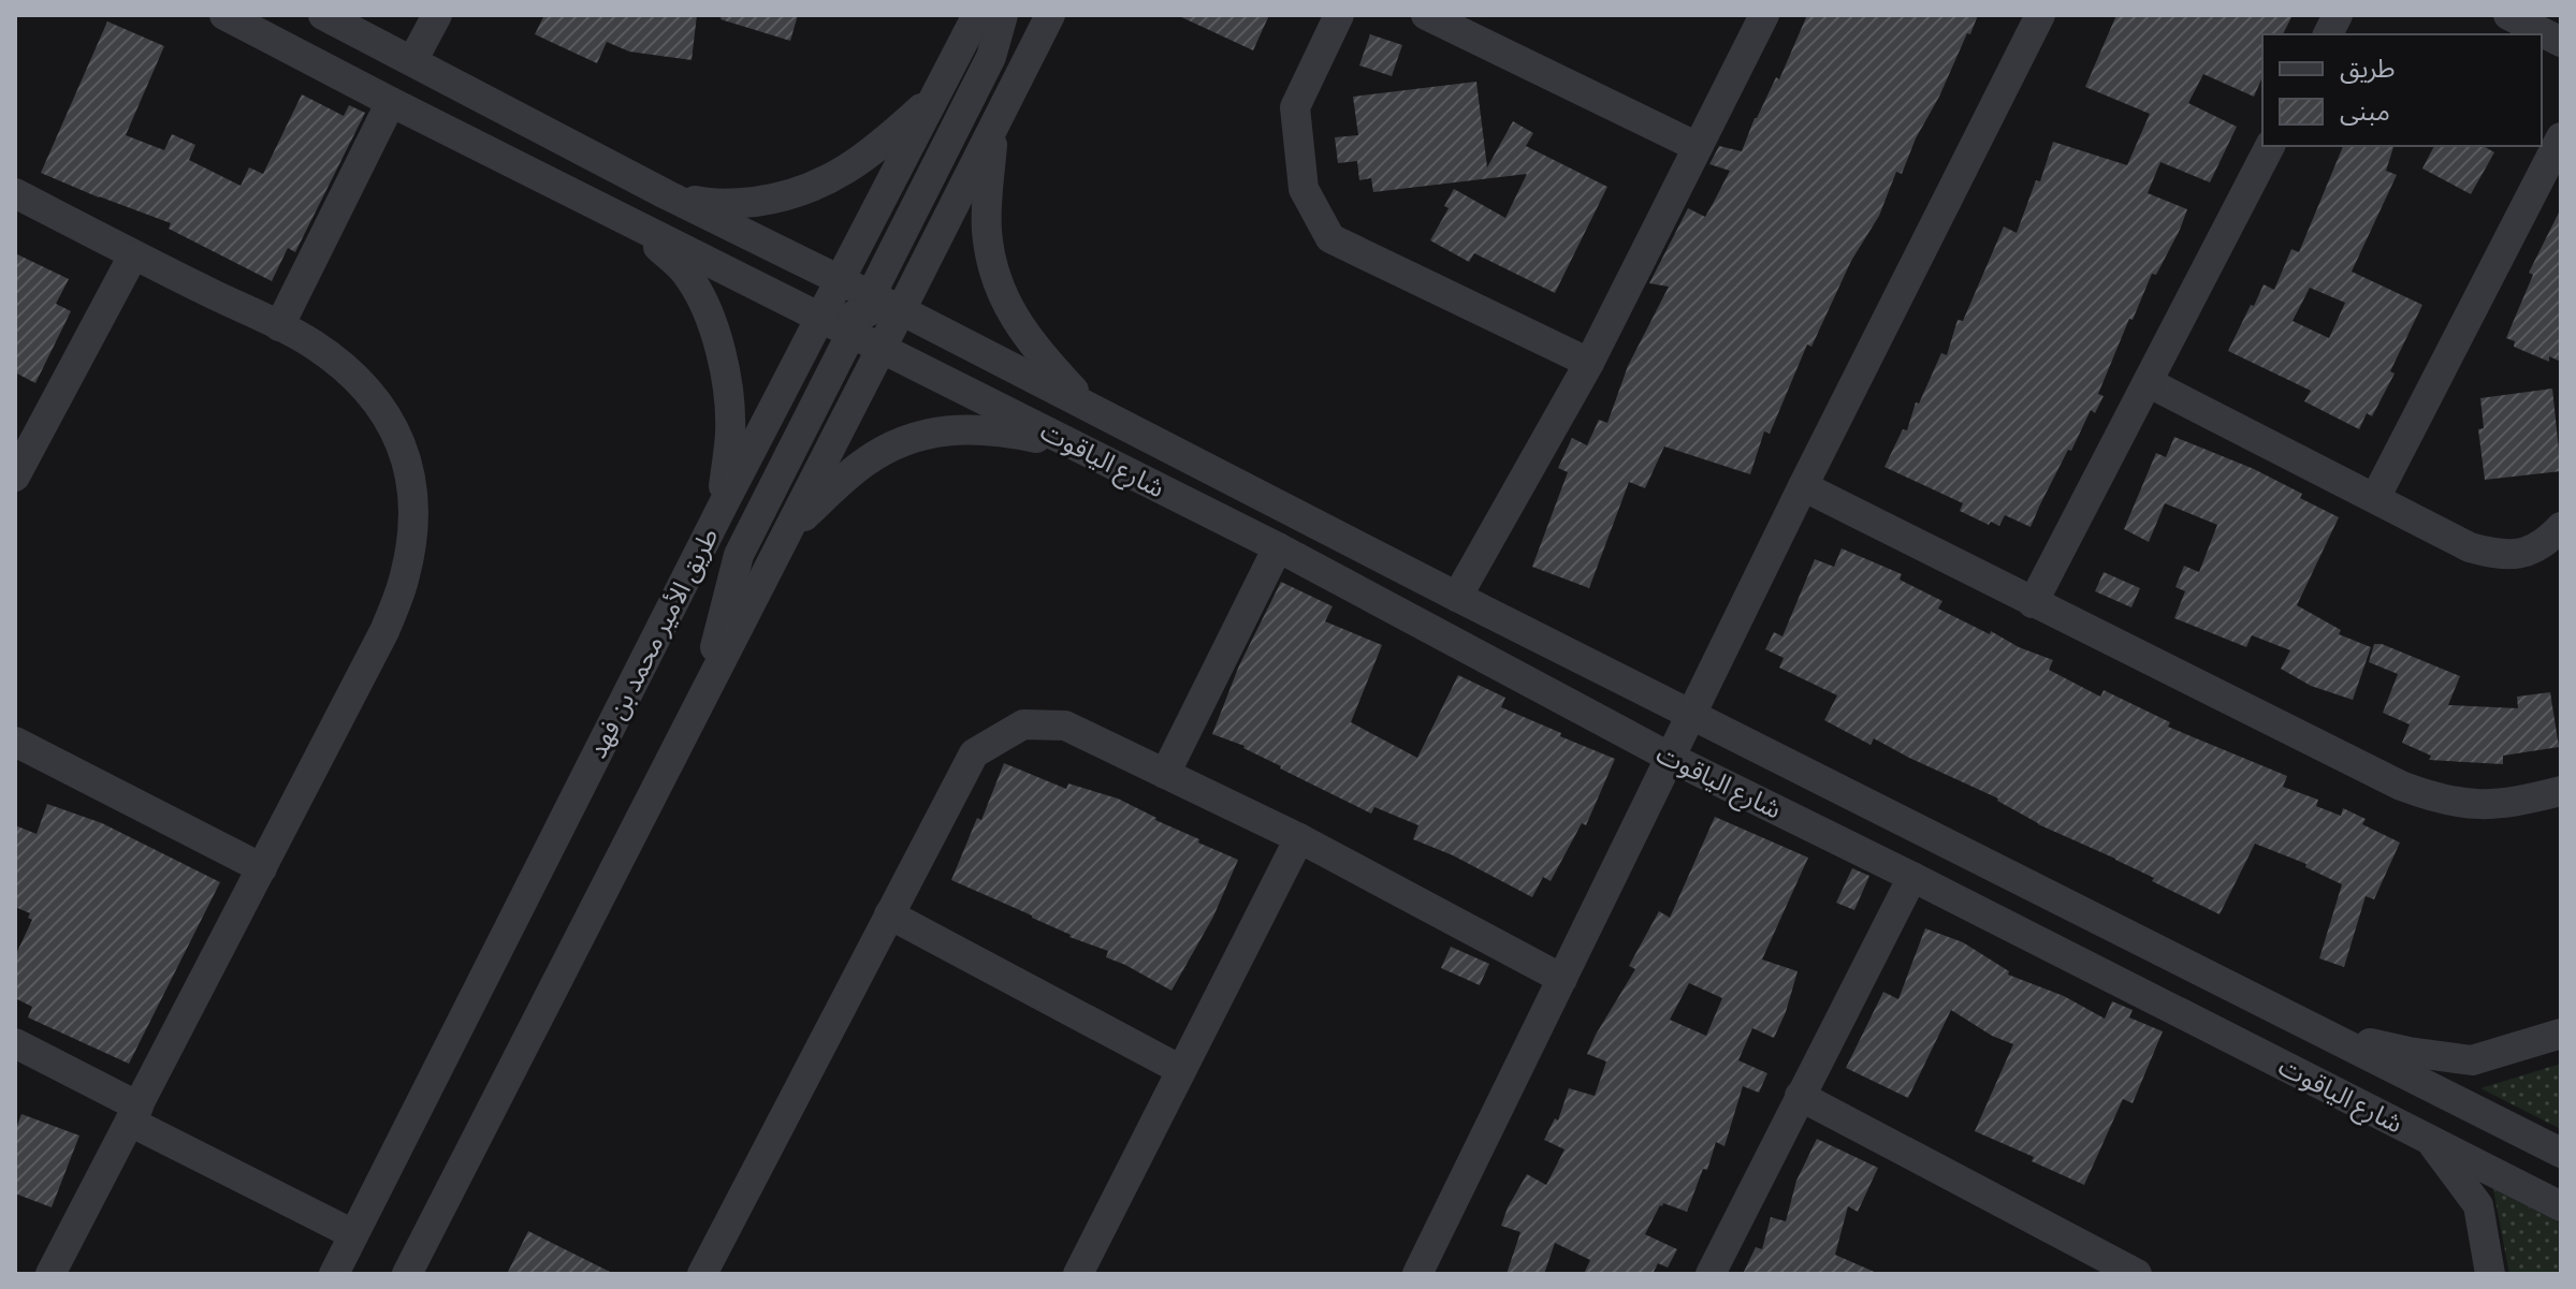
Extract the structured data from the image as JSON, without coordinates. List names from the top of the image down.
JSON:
{
  "streets": {
    "street": ["شارع الياقوت", "طريق الأمير محمد بن فهد"]
  },
  "crossings": [
    ["شارع الياقوت", "طريق الأمير محمد بن فهد"]
  ],
  "legend": ["طريق", "مبنى"]
}
